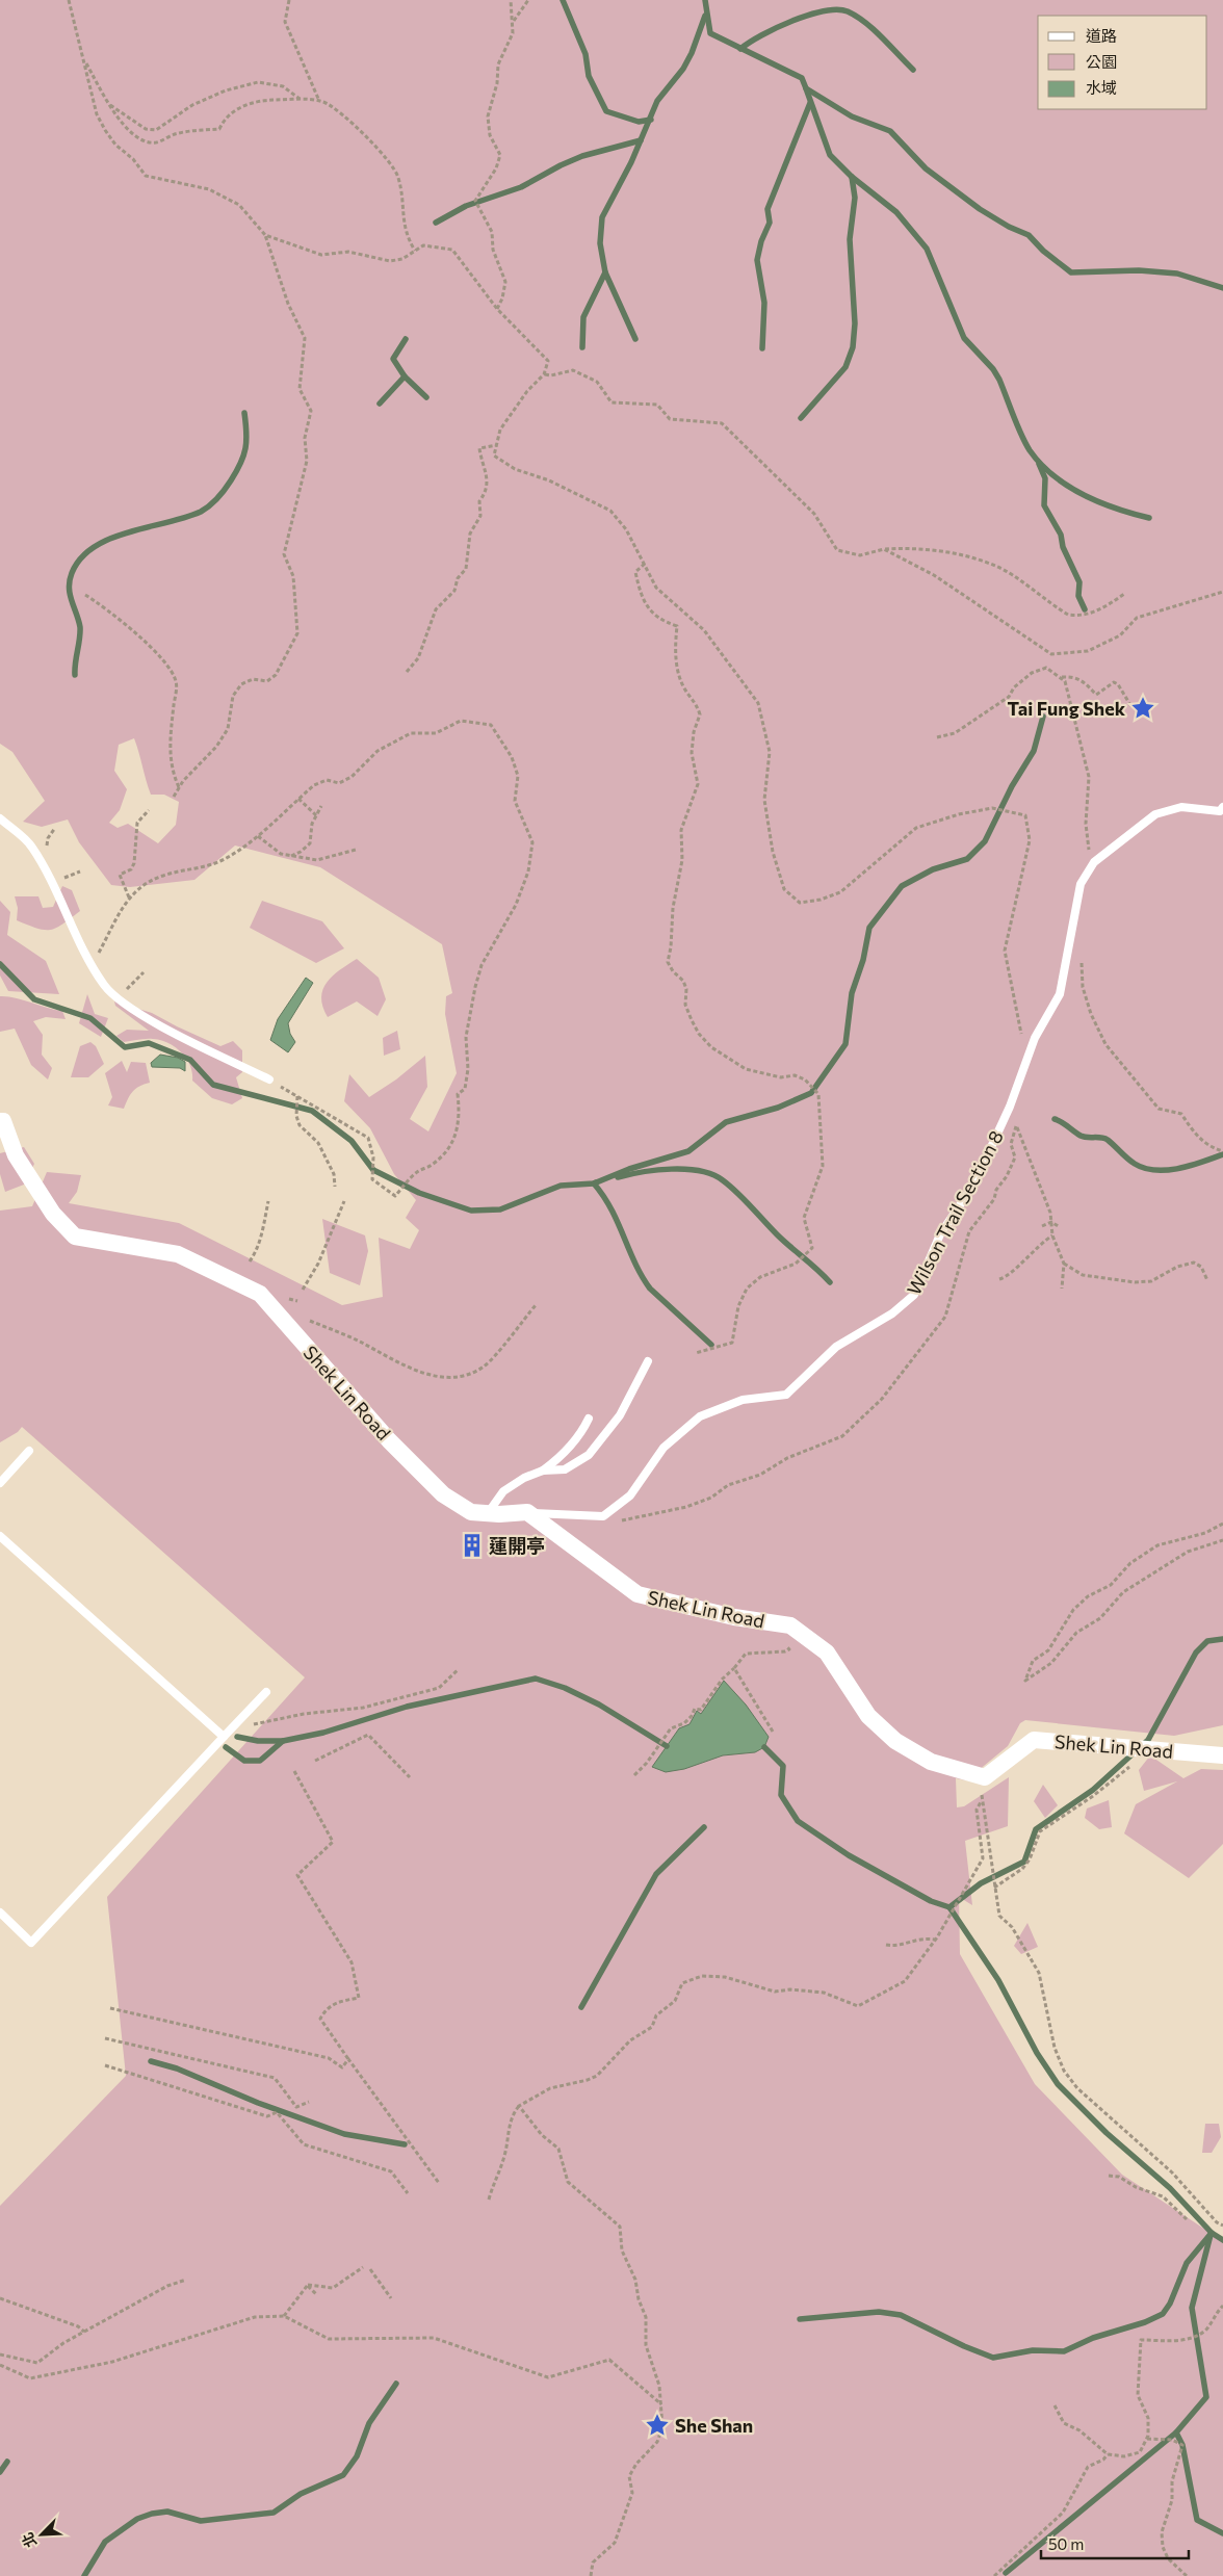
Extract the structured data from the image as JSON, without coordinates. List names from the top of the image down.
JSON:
{
  "streets": {
    "street": ["Shek Lin Road"],
    "lane": ["Wilson Trail Section 8"]
  },
  "places": {
    "place": ["Tai Fung Shek", "She Shan"],
    "building": ["蓮開亭"]
  },
  "legend": ["道路", "公園", "水域"],
  "scale_bar": "50 m",
  "north": "bottom left"
}
